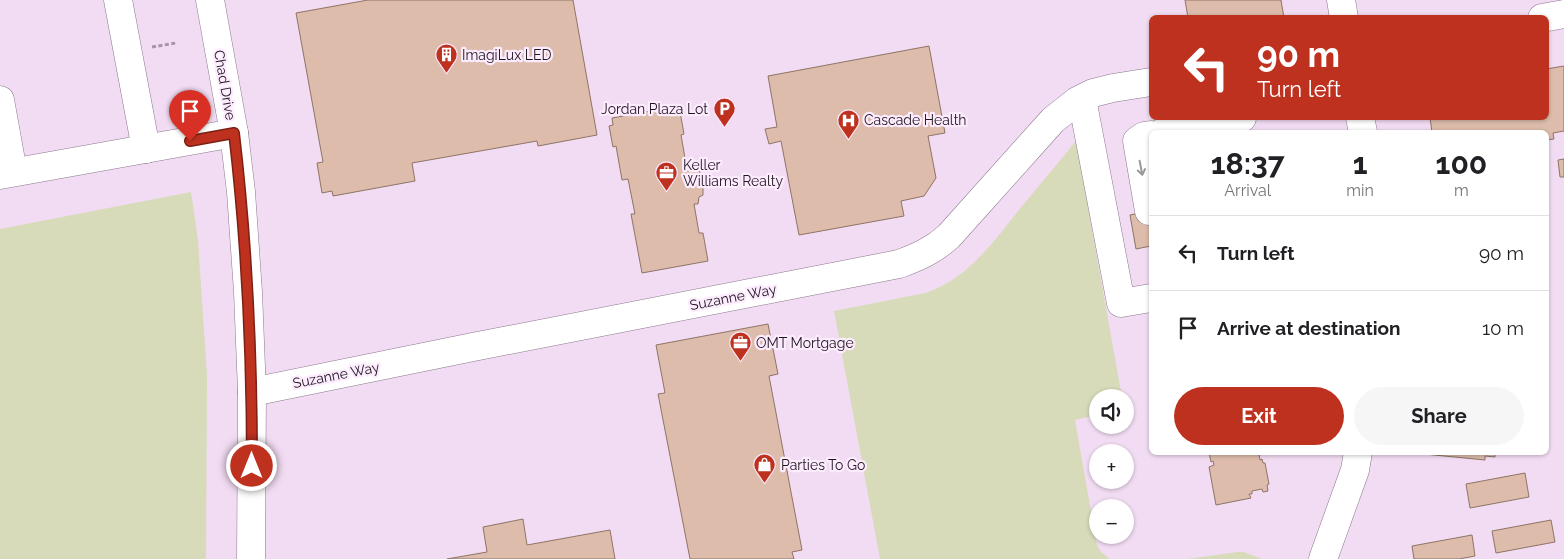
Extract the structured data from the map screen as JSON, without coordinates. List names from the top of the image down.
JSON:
{
  "streets": {
    "street": ["Chad Drive", "Suzanne Way"]
  },
  "crossings": [
    ["Chad Drive", "Suzanne Way"]
  ],
  "places": {
    "building": ["ImagiLux LED"],
    "parking": ["Jordan Plaza Lot"],
    "hospital": ["Cascade Health"],
    "office": ["Keller Williams Realty", "OMT Mortgage"],
    "shop": ["Parties To Go"]
  },
  "page": {
    "turn": ["90 m", "Turn left"],
    "eta": [
      "18:37",
      "Arrival",
      "1",
      "min",
      "100",
      "m"
    ],
    "list": [
      {
        "name": "Turn left",
        "value": "90 m"
      },
      {
        "name": "Arrive at destination",
        "value": "10 m"
      }
    ],
    "buttons": ["Exit", "Share"],
    "map_buttons": ["+", "−"]
  }
}
